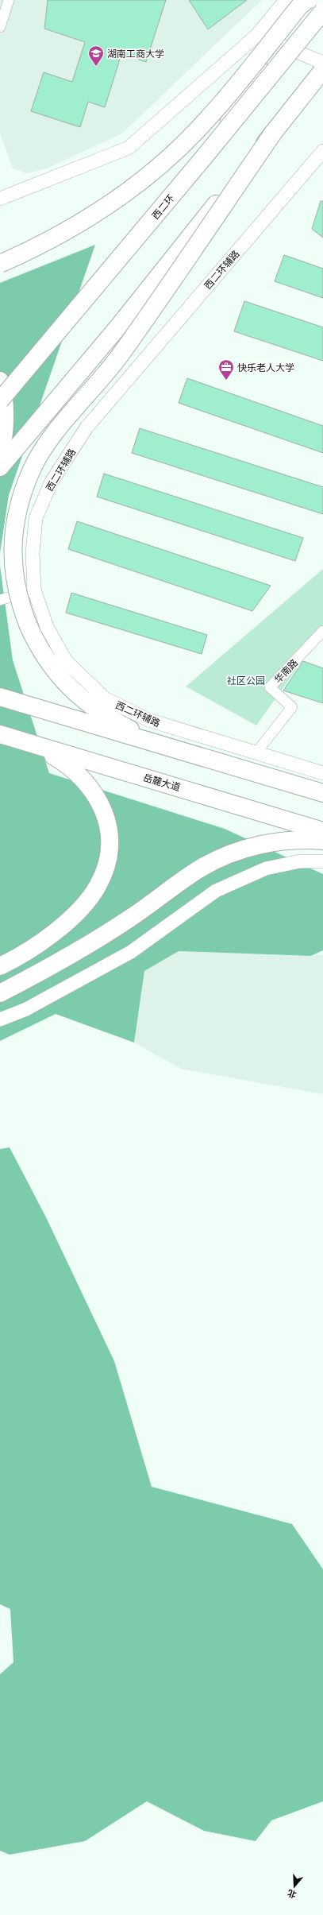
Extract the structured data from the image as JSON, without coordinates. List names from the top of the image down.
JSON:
{
  "streets": {
    "highway": ["西二环", "岳麓大道"],
    "street": ["西二环辅路", "华南路"]
  },
  "crossings": [
    ["西二环辅路", "华南路"]
  ],
  "parks": ["社区公园"],
  "places": {
    "school or university": ["湖南工商大学"],
    "office": ["快乐老人大学"]
  },
  "north": "bottom"
}
